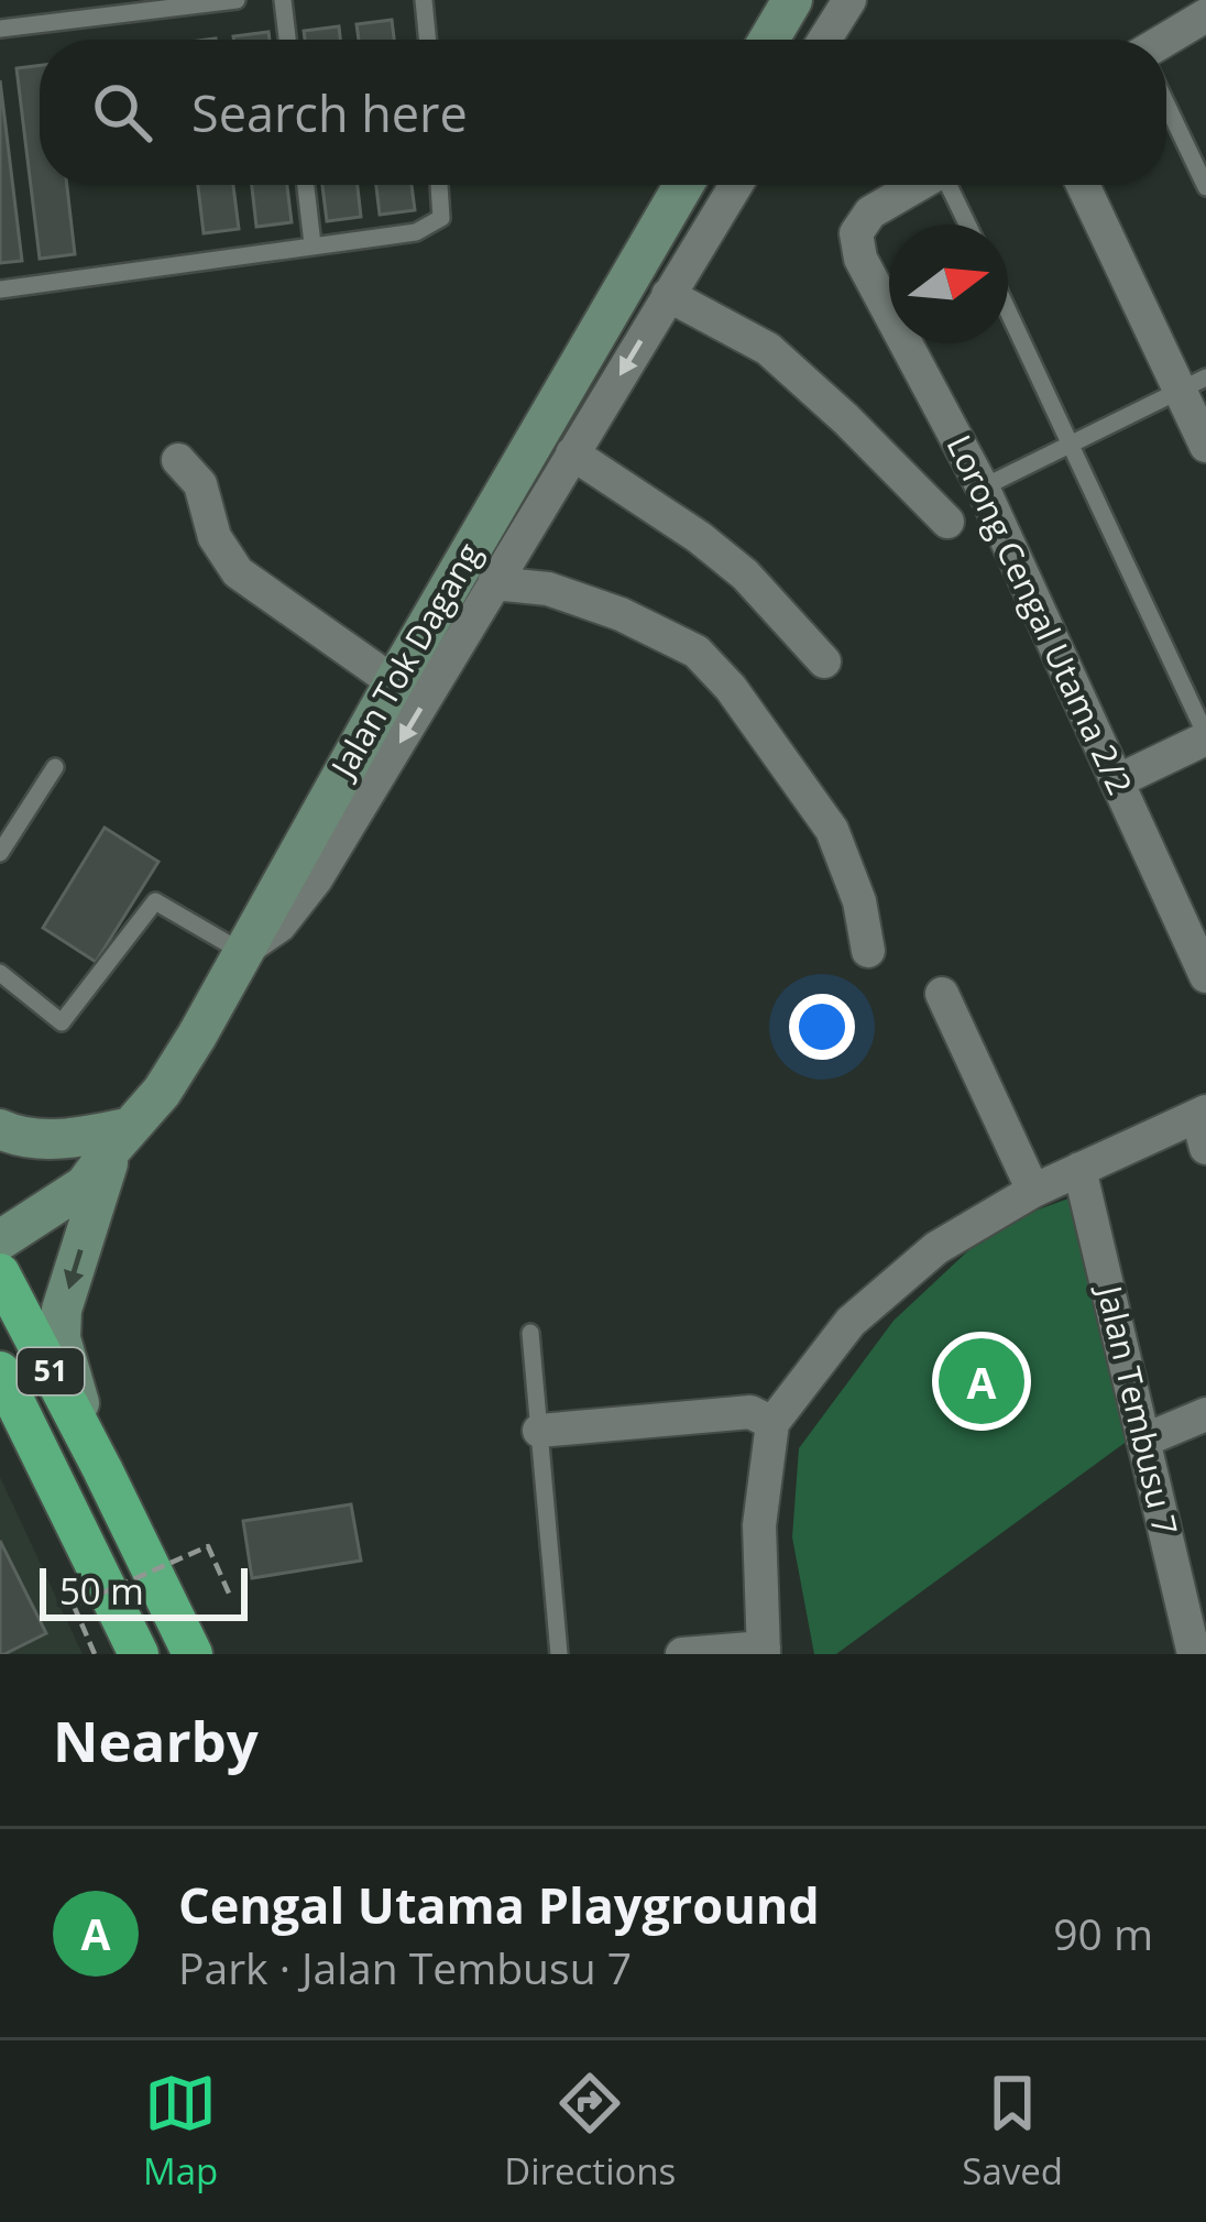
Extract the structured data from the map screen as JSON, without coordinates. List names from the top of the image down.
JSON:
{
  "streets": {
    "highway": ["51"],
    "street": ["Lorong Cengal Utama 2/2", "Jalan Tok Dagang", "Jalan Tembusu 7"]
  },
  "scale_bar": "50 m",
  "north": "right",
  "page": {
    "search": "Search here",
    "pins": "A",
    "scale": "50 m",
    "heading": "Nearby",
    "list": [
      {
        "mark": "A",
        "name": "Cengal Utama Playground",
        "note": "Park · Jalan Tembusu 7",
        "value": "90 m"
      }
    ],
    "nav": ["Map", "Directions", "Saved"]
  }
}
